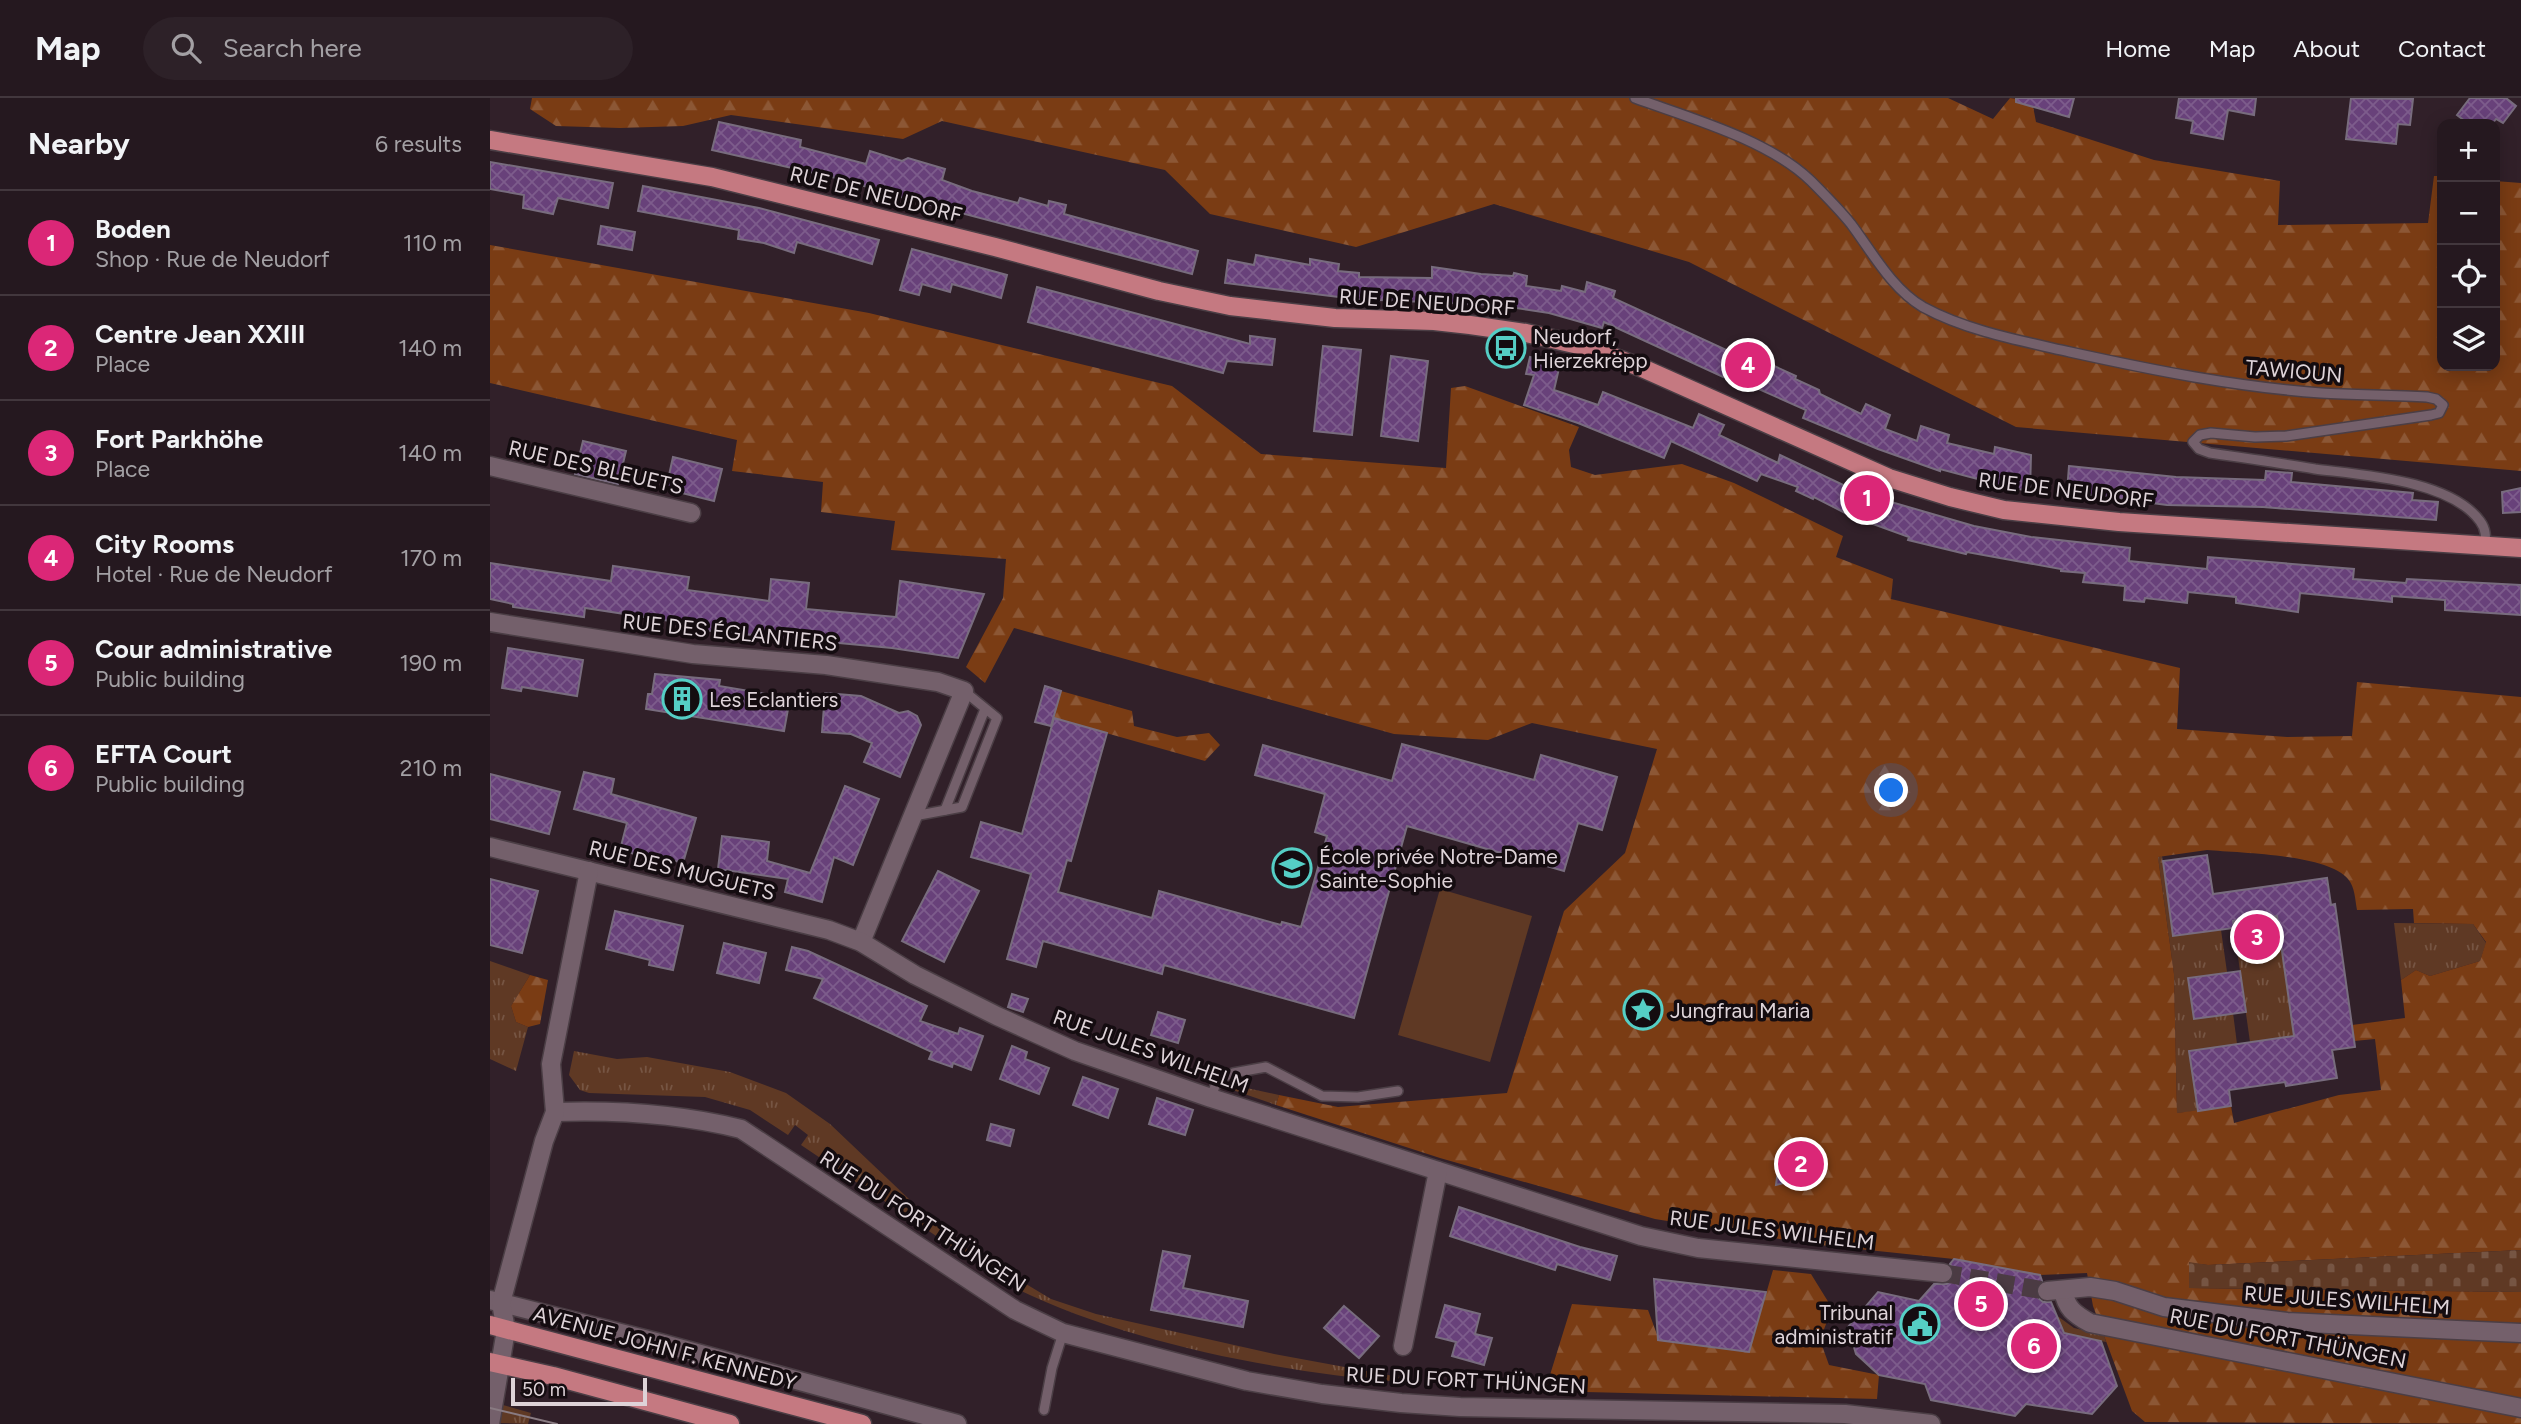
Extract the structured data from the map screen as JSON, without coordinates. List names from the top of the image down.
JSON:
{
  "streets": {
    "main road": ["RUE DE NEUDORF", "AVENUE JOHN F. KENNEDY"],
    "street": [
      "RUE DES BLEUETS",
      "RUE DES ÉGLANTIERS",
      "RUE DES MUGUETS",
      "RUE JULES WILHELM",
      "RUE DU FORT THÜNGEN"
    ],
    "lane": ["TAWIOUN"]
  },
  "crossings": [
    ["RUE DE NEUDORF", "TAWIOUN"],
    ["RUE DES MUGUETS", "RUE JULES WILHELM"],
    ["RUE JULES WILHELM", "RUE DU FORT THÜNGEN"]
  ],
  "places": {
    "bus stop": ["Neudorf, Hierzekrëpp"],
    "building": ["Les Eclantiers"],
    "school or university": ["École privée Notre-Dame Sainte-Sophie"],
    "place": ["Jungfrau Maria"],
    "public building": ["Tribunal administratif"]
  },
  "scale_bar": "50 m",
  "page": {
    "header": "Map",
    "search": "Search here",
    "nav": [
      "Home",
      "Map",
      "About",
      "Contact"
    ],
    "heading": ["Nearby", "6 results"],
    "map_buttons": ["+", "−"],
    "list": [
      {
        "mark": "1",
        "name": "Boden",
        "note": "Shop · Rue de Neudorf",
        "value": "110 m"
      },
      {
        "mark": "2",
        "name": "Centre Jean XXIII",
        "note": "Place",
        "value": "140 m"
      },
      {
        "mark": "3",
        "name": "Fort Parkhöhe",
        "note": "Place",
        "value": "140 m"
      },
      {
        "mark": "4",
        "name": "City Rooms",
        "note": "Hotel · Rue de Neudorf",
        "value": "170 m"
      },
      {
        "mark": "5",
        "name": "Cour administrative",
        "note": "Public building",
        "value": "190 m"
      },
      {
        "mark": "6",
        "name": "EFTA Court",
        "note": "Public building",
        "value": "210 m"
      }
    ],
    "pins": [
      "4",
      "1",
      "3",
      "2",
      "5",
      "6"
    ],
    "scale": "50 m"
  }
}
